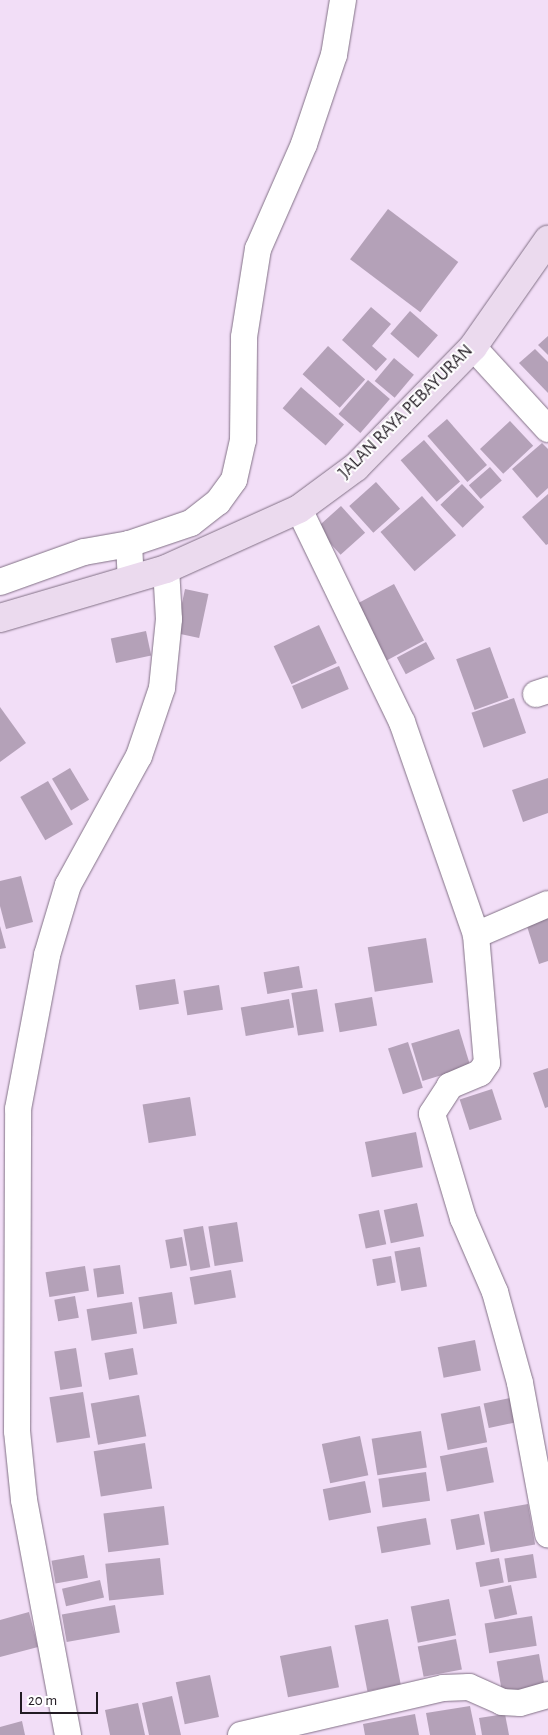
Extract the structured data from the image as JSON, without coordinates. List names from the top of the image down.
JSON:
{
  "streets": {
    "main road": ["JALAN RAYA PEBAYURAN"]
  },
  "scale_bar": "20 m"
}
